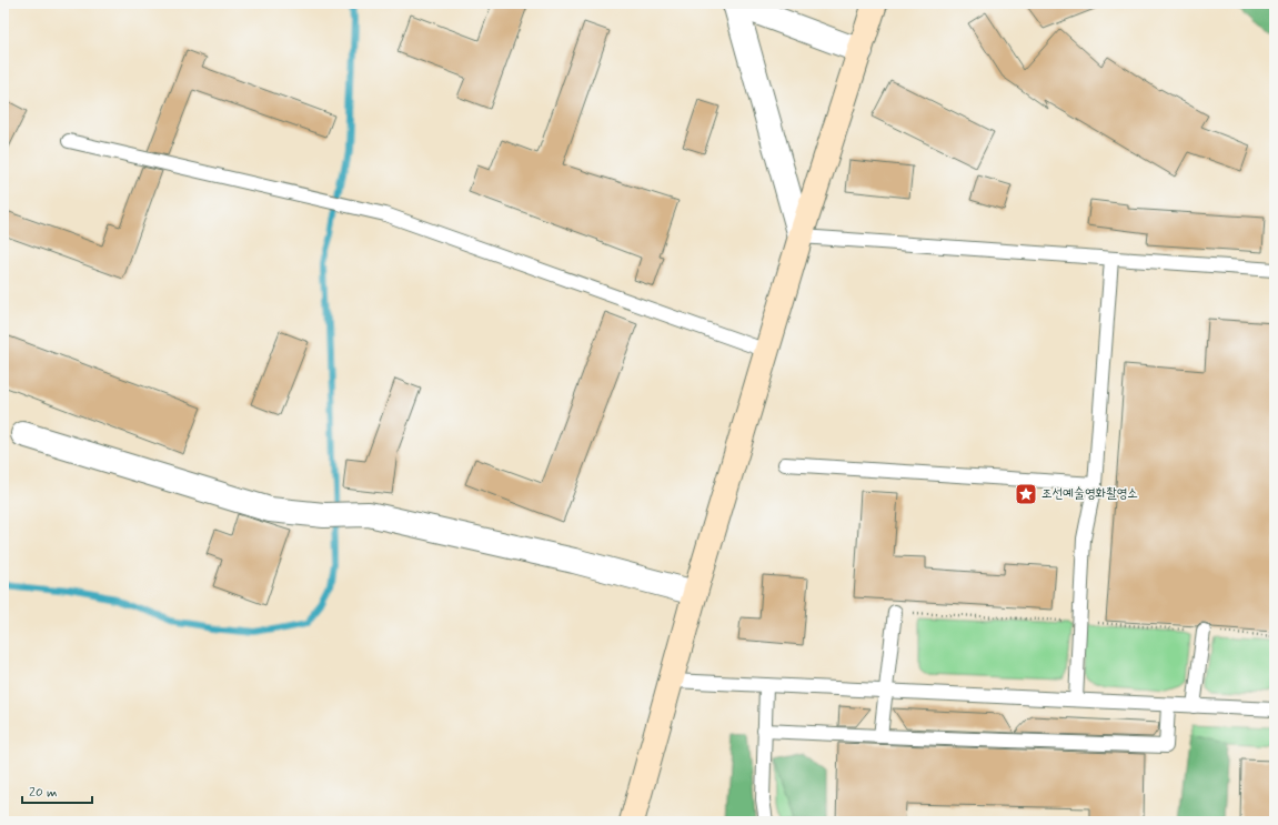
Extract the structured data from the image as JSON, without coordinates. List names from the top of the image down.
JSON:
{
  "places": {
    "place": ["조선예술영화촬영소"]
  },
  "scale_bar": "20 m"
}
